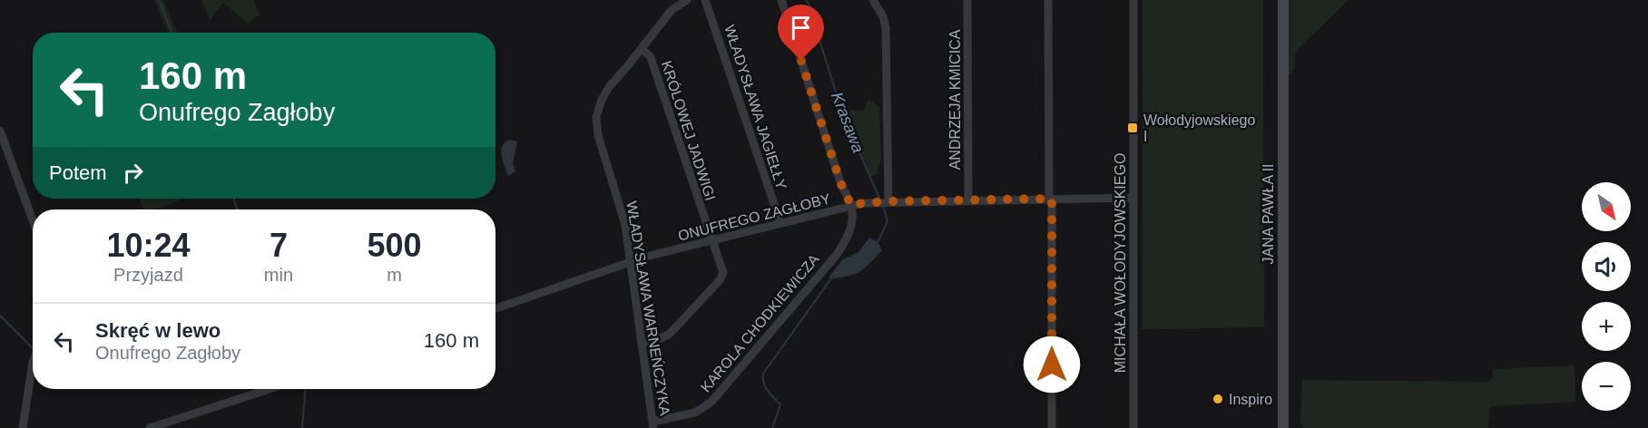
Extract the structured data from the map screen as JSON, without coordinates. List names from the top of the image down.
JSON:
{
  "streets": {
    "main road": ["JANA PAWŁA II"],
    "street": [
      "ANDRZEJA KMICICA",
      "WŁADYSŁAWA JAGIEŁŁY",
      "KRÓLOWEJ JADWIGI",
      "ONUFREGO ZAGŁOBY",
      "MICHAŁA WOŁODYJOWSKIEGO",
      "WŁADYSŁAWA WARNEŃCZYKA",
      "KAROLA CHODKIEWICZA"
    ]
  },
  "crossings": [
    ["ANDRZEJA KMICICA", "ONUFREGO ZAGŁOBY"],
    ["WŁADYSŁAWA JAGIEŁŁY", "ONUFREGO ZAGŁOBY"],
    ["KRÓLOWEJ JADWIGI", "ONUFREGO ZAGŁOBY"],
    ["KRÓLOWEJ JADWIGI", "WŁADYSŁAWA WARNEŃCZYKA"],
    ["ONUFREGO ZAGŁOBY", "MICHAŁA WOŁODYJOWSKIEGO"],
    ["ONUFREGO ZAGŁOBY", "WŁADYSŁAWA WARNEŃCZYKA"],
    ["ONUFREGO ZAGŁOBY", "KAROLA CHODKIEWICZA"],
    ["WŁADYSŁAWA WARNEŃCZYKA", "KAROLA CHODKIEWICZA"]
  ],
  "water": ["Krasawa"],
  "places": {
    "transit": ["Wołodyjowskiego I"],
    "other": ["Inspiro"]
  },
  "north": "bottom right",
  "page": {
    "turn": ["160 m", "Onufrego Zagłoby"],
    "then": "Potem",
    "map_buttons": ["+", "−"],
    "eta": [
      "10:24",
      "Przyjazd",
      "7",
      "min",
      "500",
      "m"
    ],
    "list": [
      {
        "name": "Skręć w lewo",
        "note": "Onufrego Zagłoby",
        "value": "160 m"
      }
    ]
  }
}
